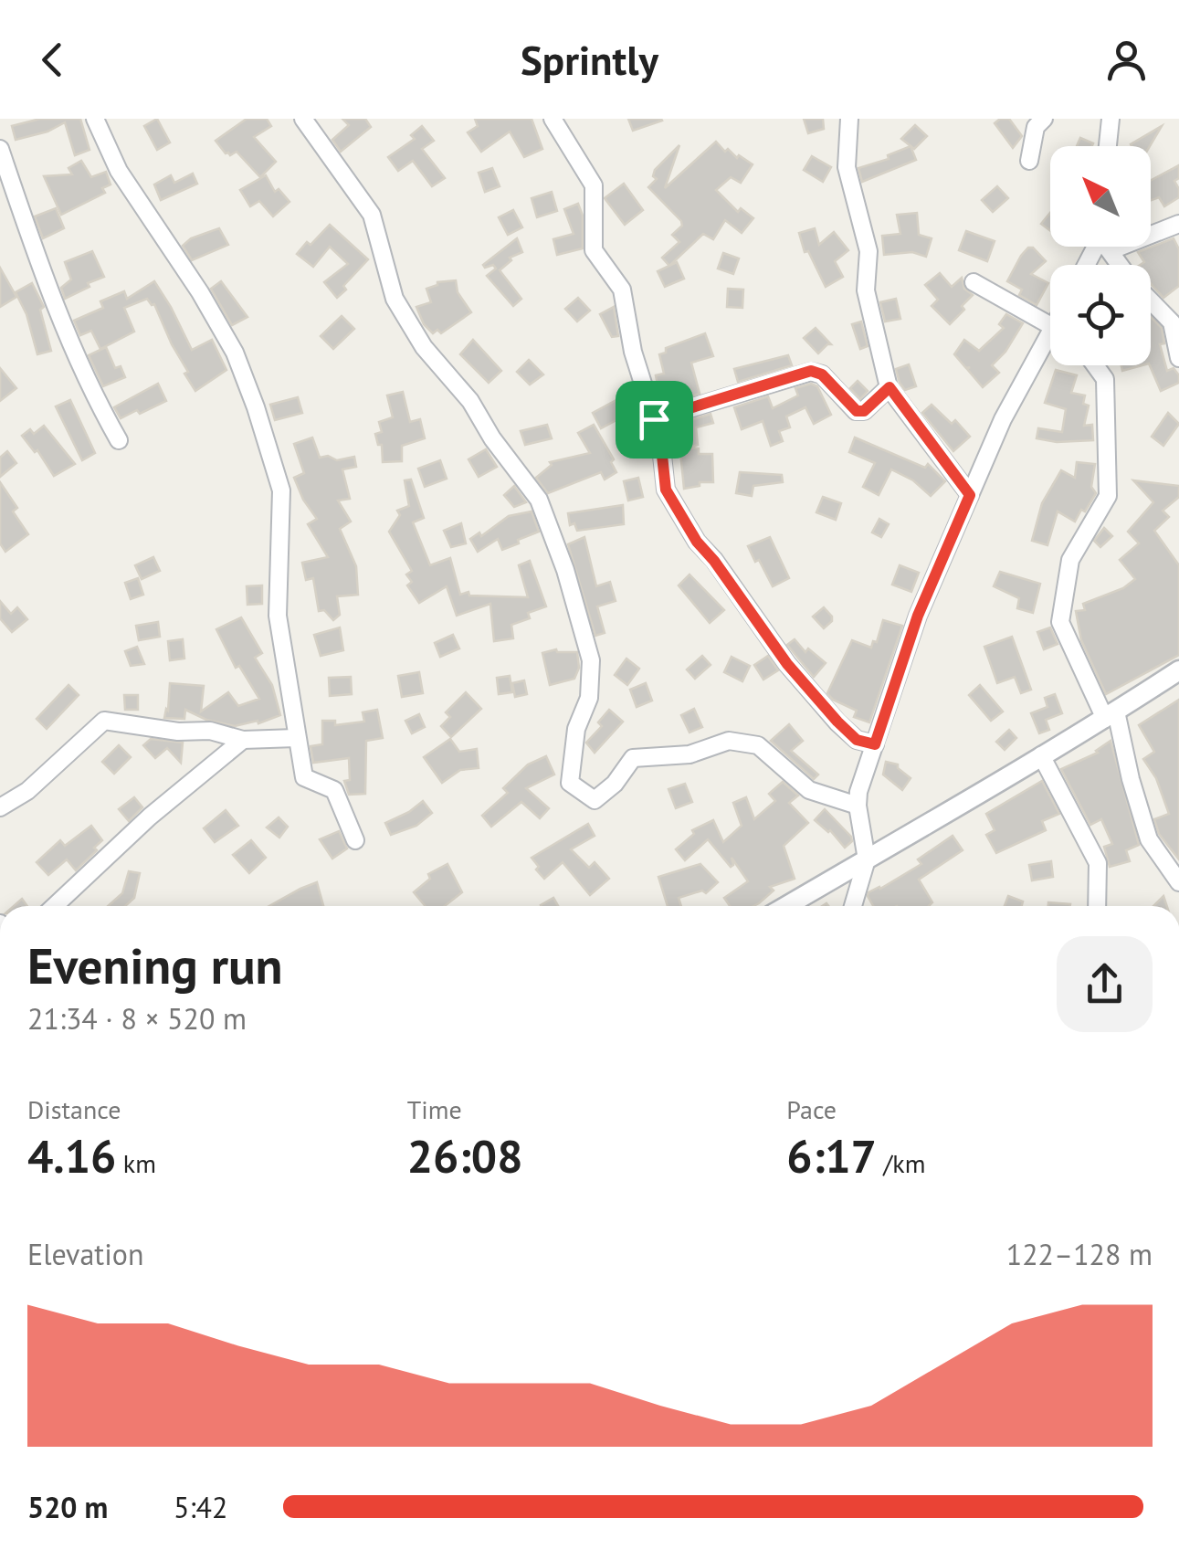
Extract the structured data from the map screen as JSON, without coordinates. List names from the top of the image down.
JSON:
{
  "north": "top left",
  "page": {
    "header": "Sprintly",
    "heading": ["Evening run", "21:34 · 8 × 520 m"],
    "stats": [
      ["Distance", "4.16 km"],
      ["Time", "26:08"],
      ["Pace", "6:17 /km"]
    ],
    "chart": ["Elevation", "122–128 m"],
    "list": [
      {
        "name": "520 m",
        "note": "5:42"
      }
    ]
  }
}
